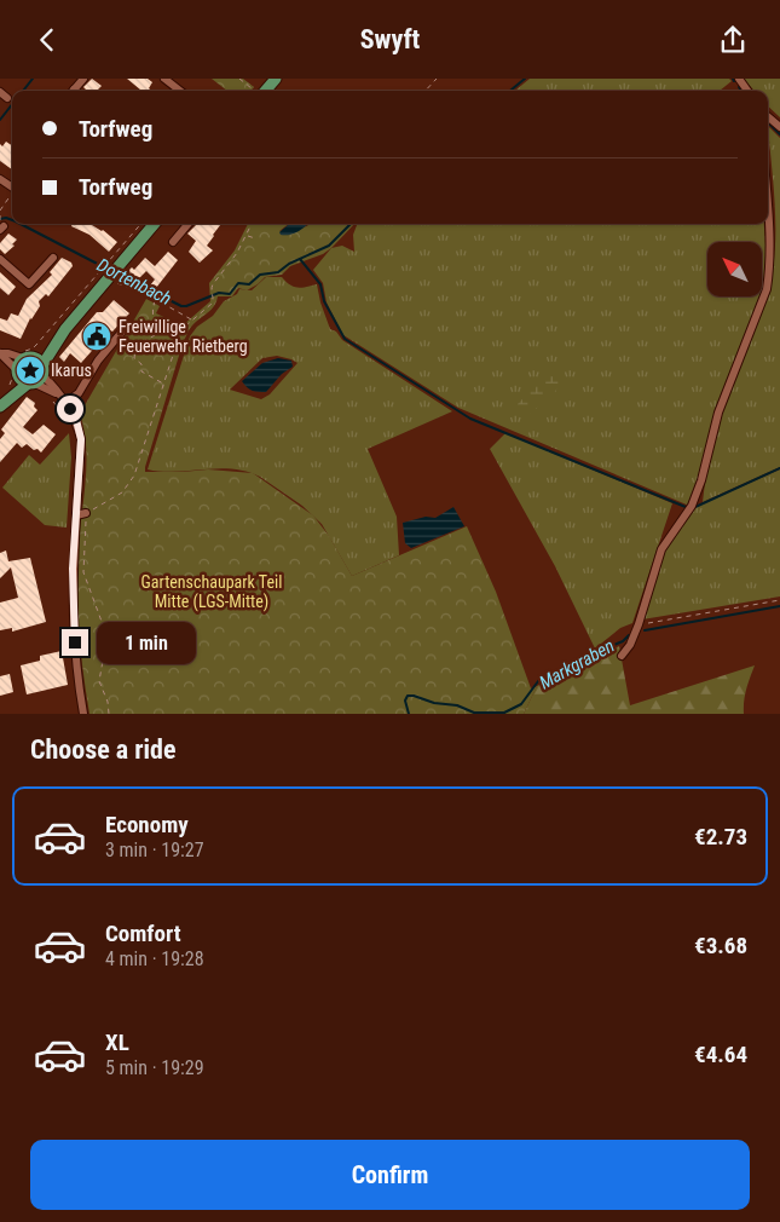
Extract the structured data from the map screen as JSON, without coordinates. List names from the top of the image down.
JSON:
{
  "water": ["Dortenbach", "Markgraben"],
  "parks": ["Gartenschaupark Teil Mitte (LGS-Mitte)"],
  "places": {
    "public building": ["Freiwillige Feuerwehr Rietberg"],
    "place": ["Ikarus"]
  },
  "north": "top left",
  "page": {
    "header": "Swyft",
    "banner": ["Torfweg", "Torfweg"],
    "bubble": "1 min",
    "heading": "Choose a ride",
    "list": [
      {
        "name": "Economy",
        "note": "3 min · 19:27",
        "value": "€2.73"
      },
      {
        "name": "Comfort",
        "note": "4 min · 19:28",
        "value": "€3.68"
      },
      {
        "name": "XL",
        "note": "5 min · 19:29",
        "value": "€4.64"
      }
    ],
    "buttons": "Confirm"
  }
}
